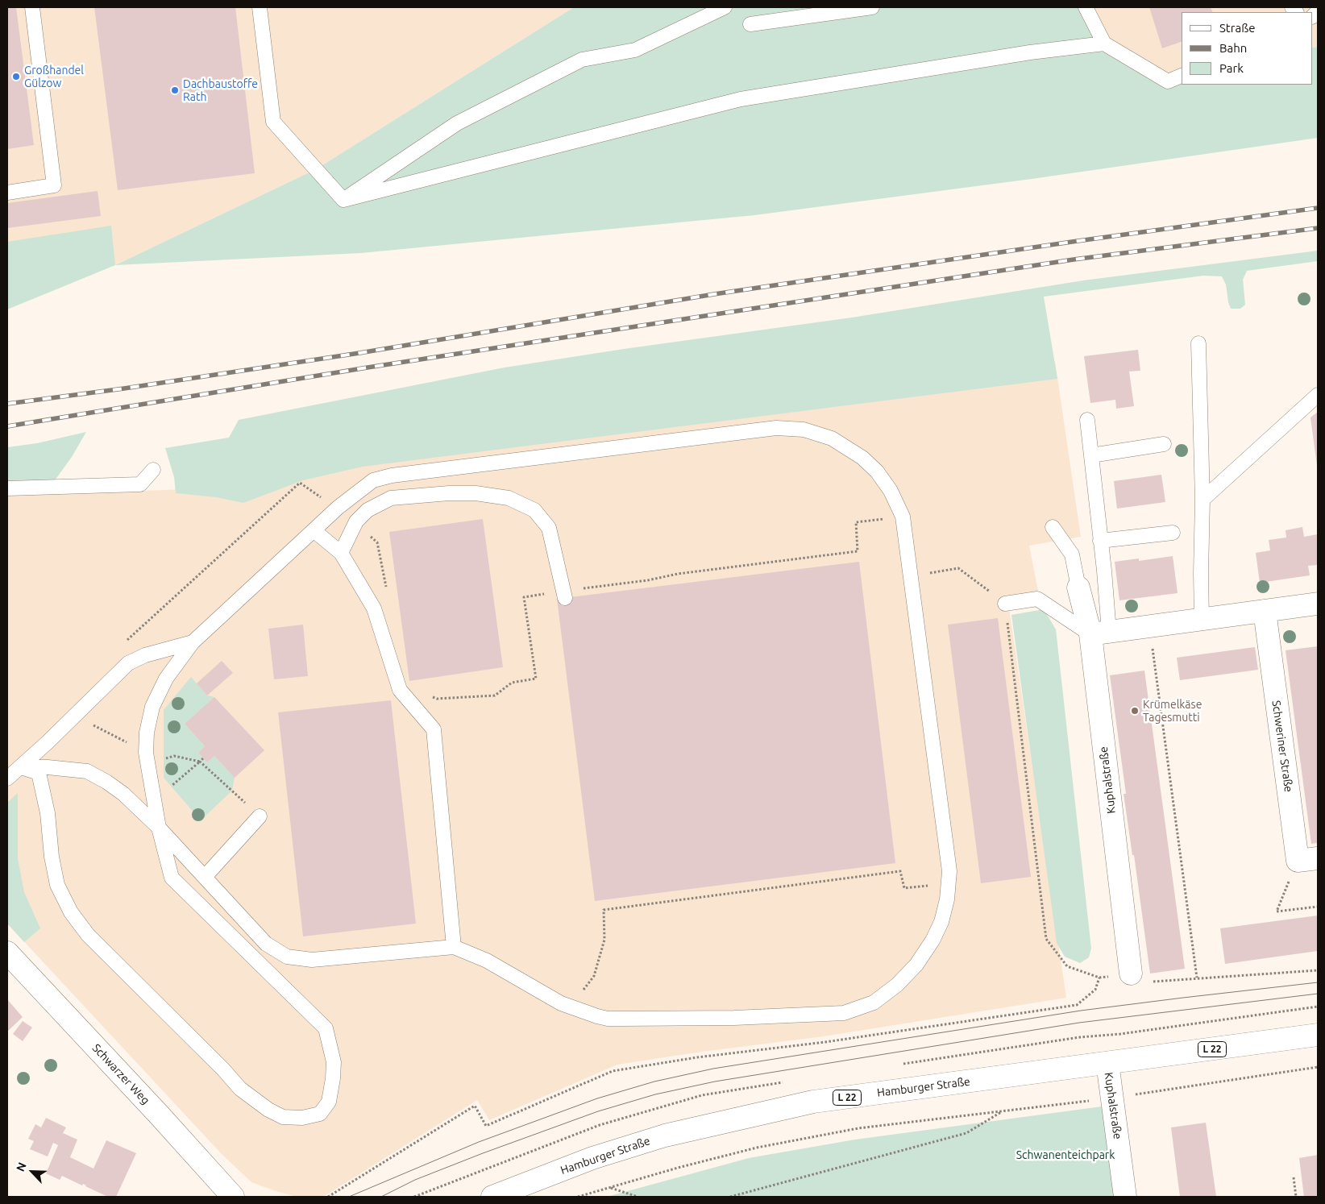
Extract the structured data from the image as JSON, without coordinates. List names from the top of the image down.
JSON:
{
  "streets": {
    "street": [
      "Schweriner Straße",
      "Kuphalstraße",
      "L 22",
      "Schwarzer Weg",
      "Hamburger Straße"
    ]
  },
  "crossings": [
    ["Kuphalstraße", "Hamburger Straße"]
  ],
  "parks": ["Schwanenteichpark"],
  "places": ["Großhandel Gülzow", "Dachbaustoffe Rath", "Krümelkäse Tagesmutti"],
  "legend": ["Straße", "Bahn", "Park"],
  "north": "top left"
}
